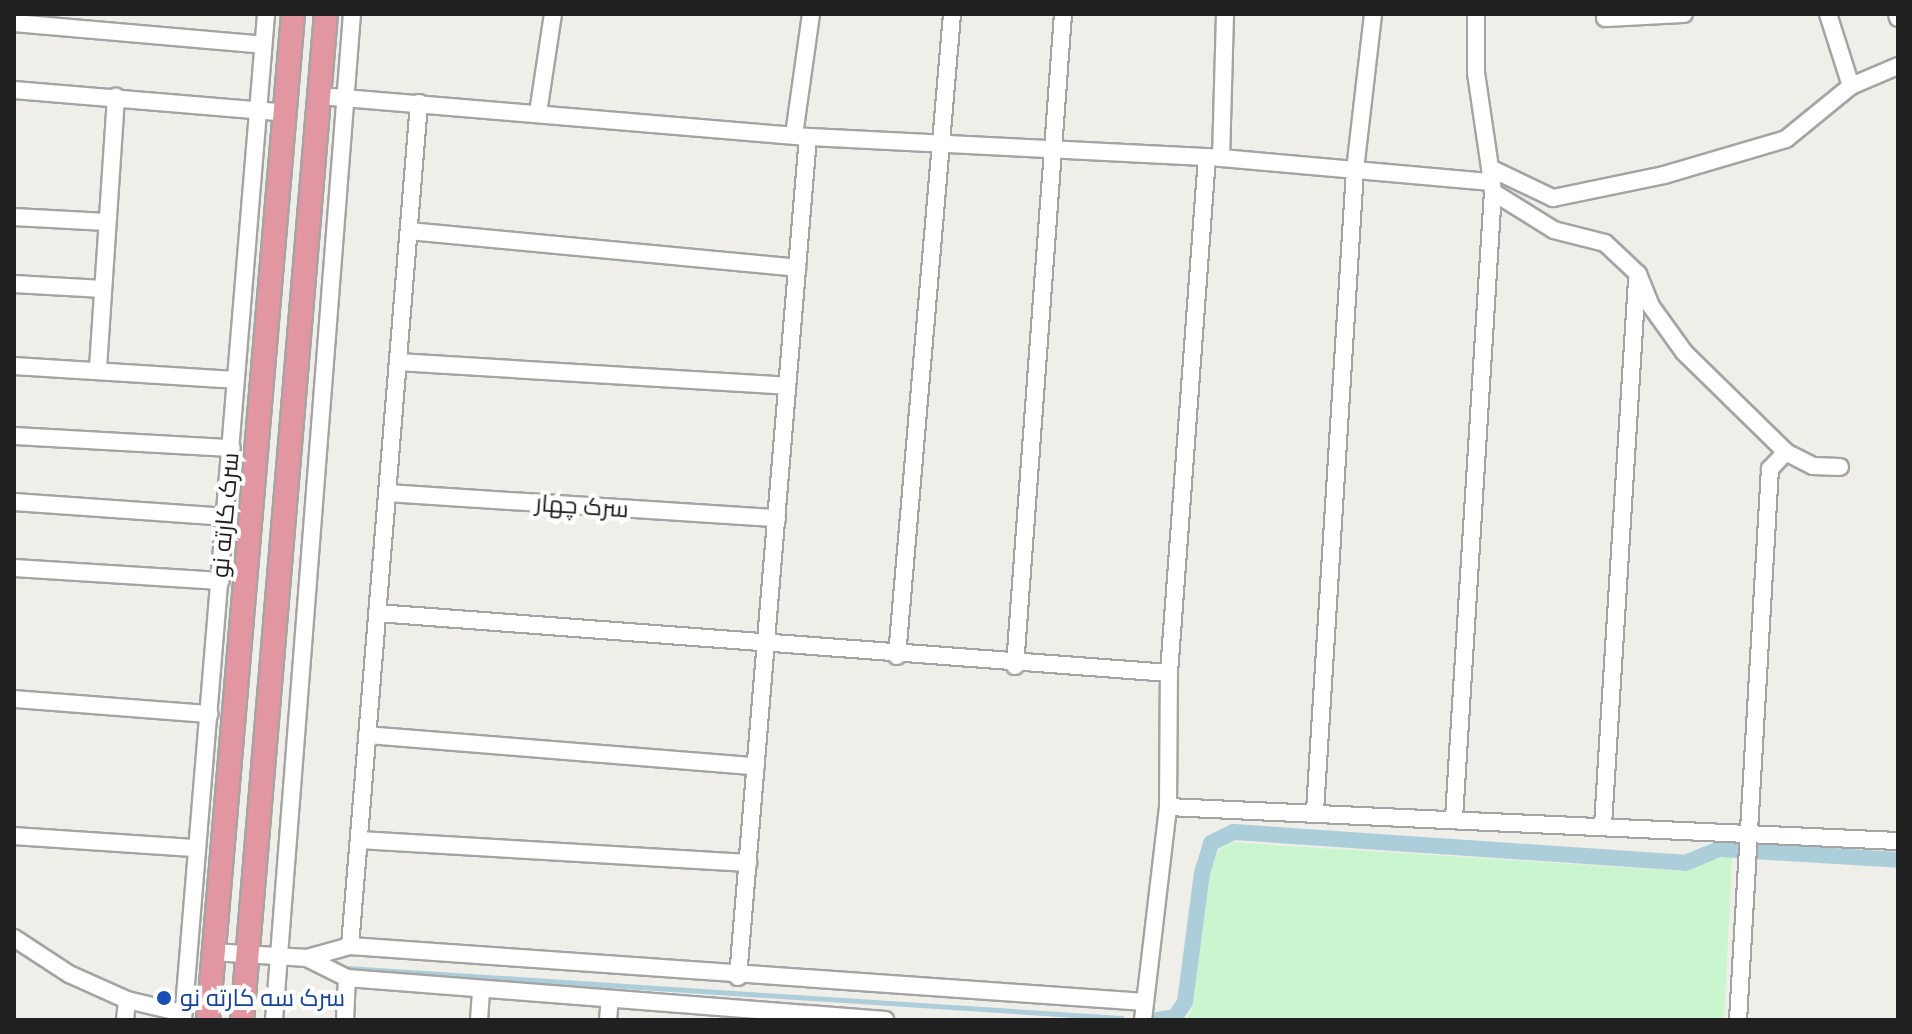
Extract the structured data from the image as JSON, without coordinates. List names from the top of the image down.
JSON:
{
  "streets": {
    "highway": ["سرک کارته نو"],
    "street": ["سرک چهار"]
  },
  "places": ["سرک سه کارته نو"]
}
